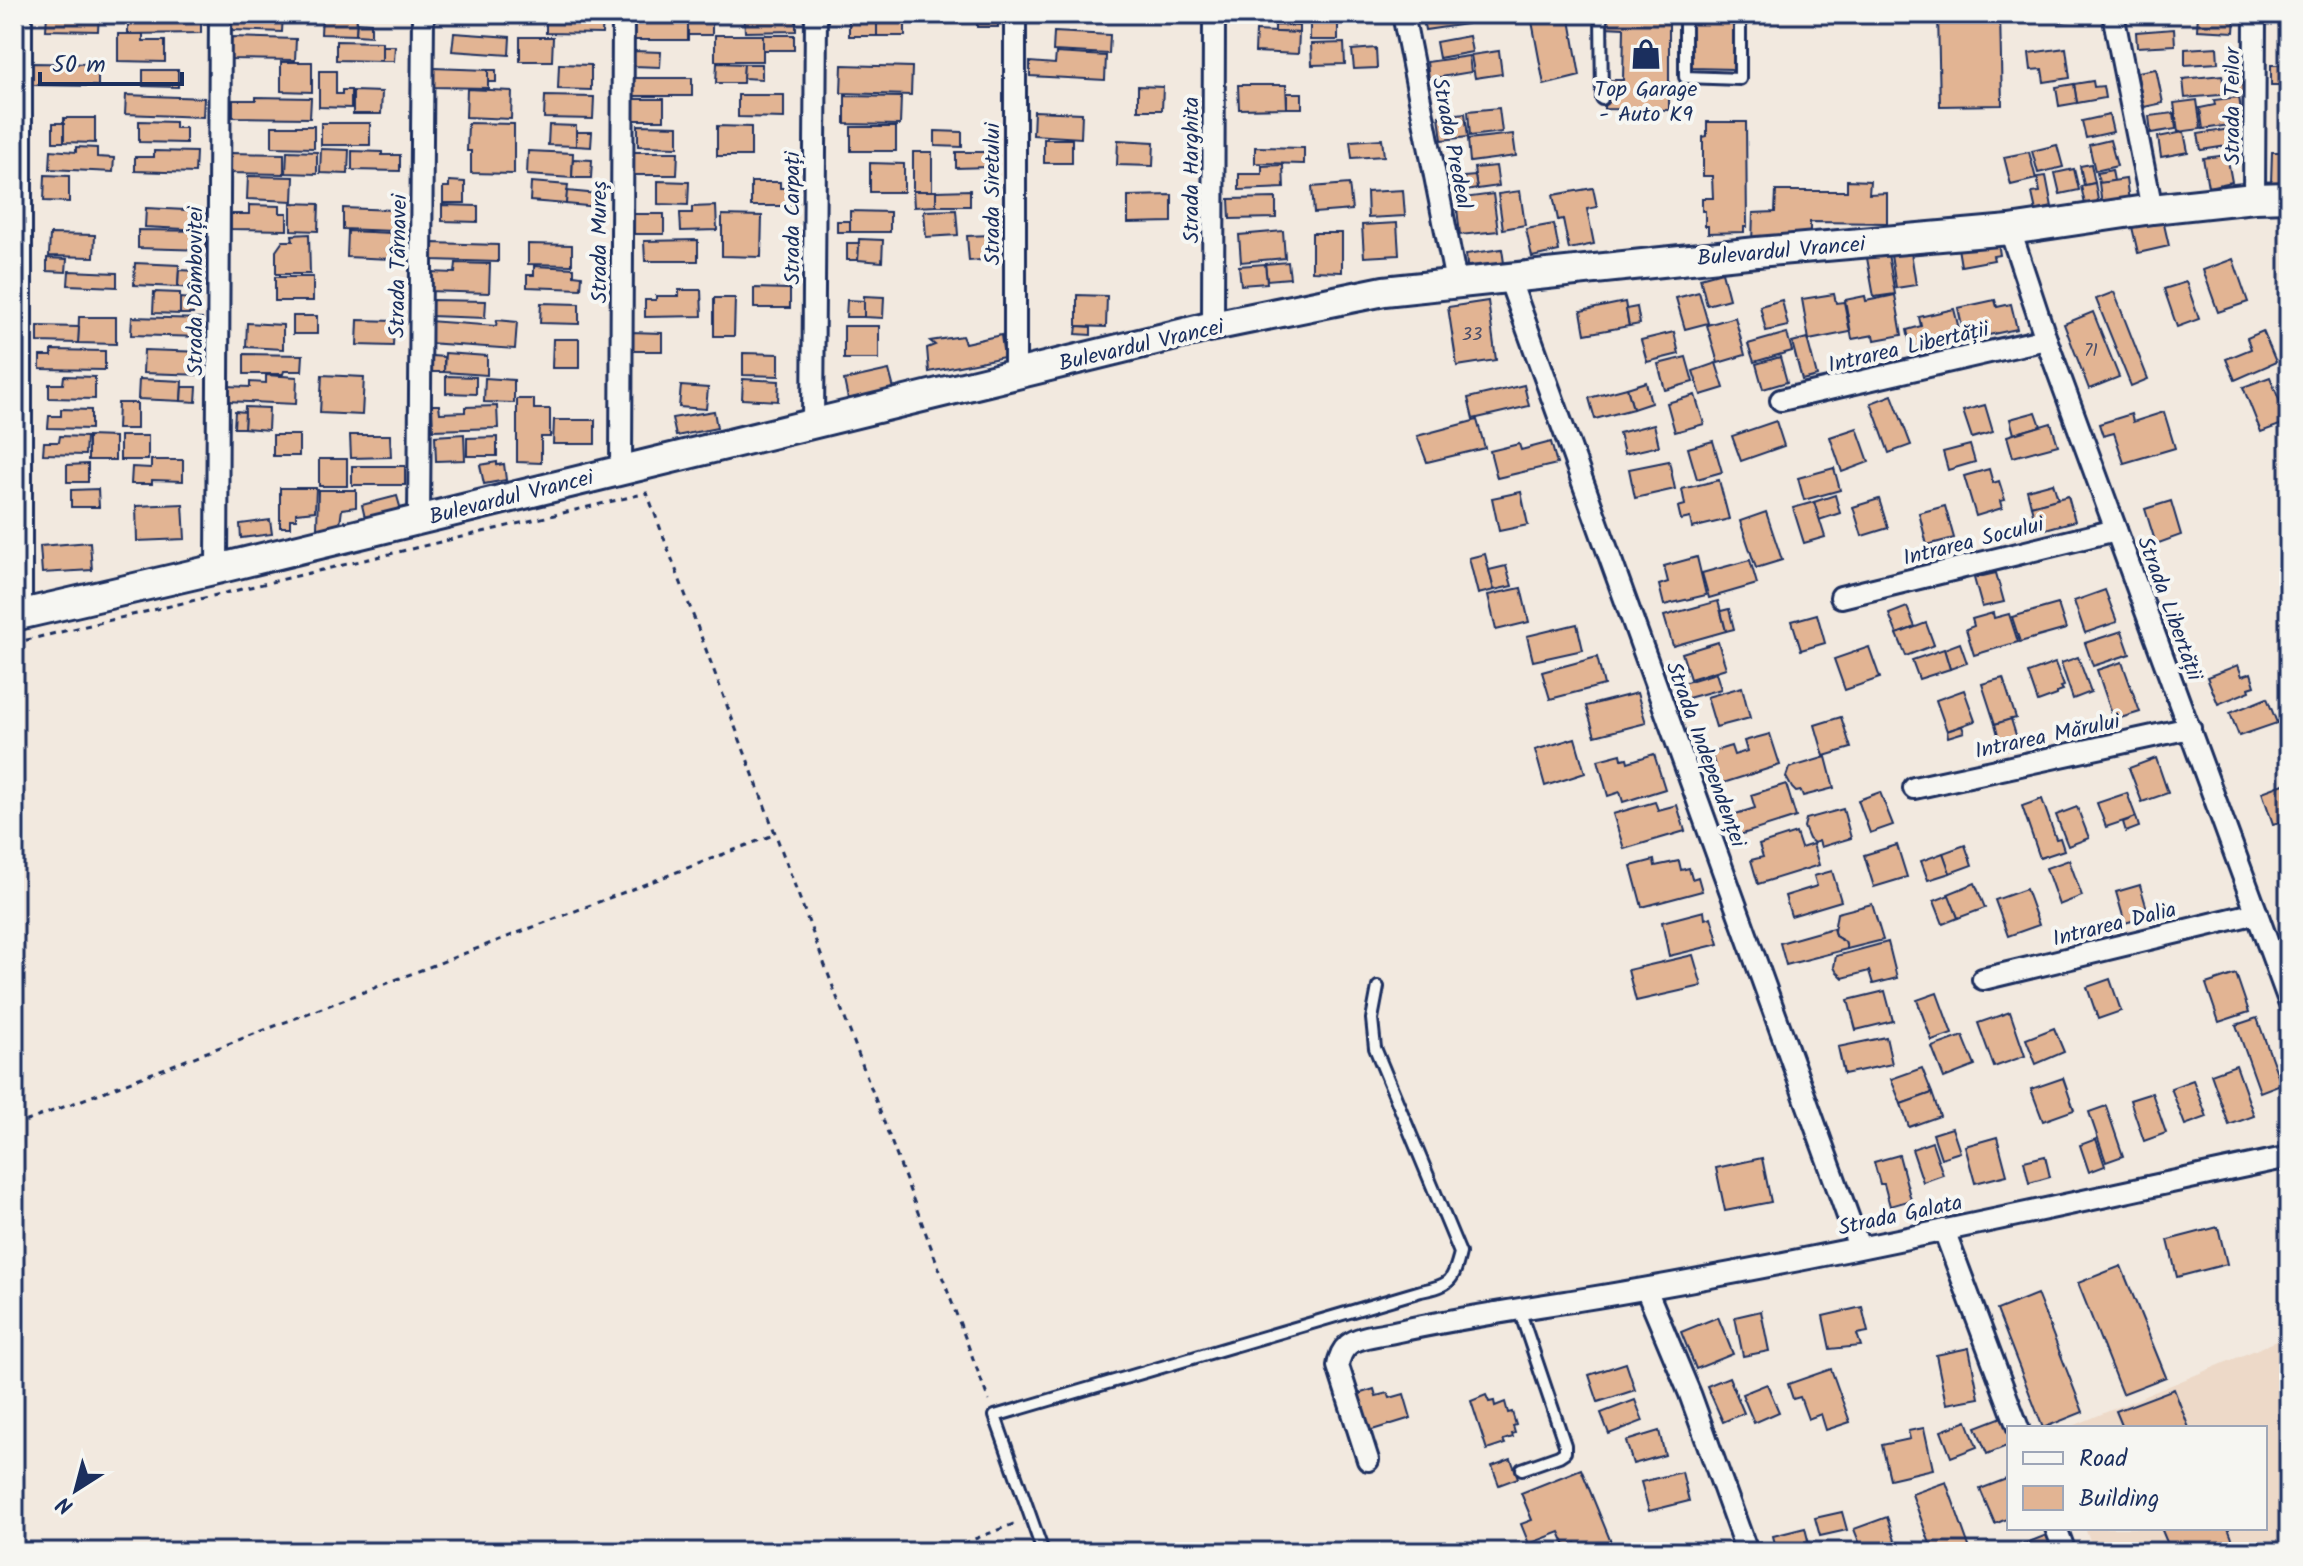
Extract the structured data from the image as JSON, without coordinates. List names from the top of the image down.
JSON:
{
  "streets": {
    "street": [
      "Strada Teilor",
      "Strada Predeal",
      "Strada Harghita",
      "Strada Siretului",
      "Strada Carpați",
      "Strada Mureș",
      "Bulevardul Vrancei",
      "Strada Târnavei",
      "Strada Dâmboviței",
      "Intrarea Libertății",
      "Intrarea Socului",
      "Strada Libertății",
      "Intrarea Mărului",
      "Strada Independenței",
      "Intrarea Dalia",
      "Strada Galata"
    ]
  },
  "crossings": [
    ["Strada Teilor", "Bulevardul Vrancei"],
    ["Strada Predeal", "Bulevardul Vrancei"],
    ["Strada Harghita", "Bulevardul Vrancei"],
    ["Strada Siretului", "Bulevardul Vrancei"],
    ["Strada Carpați", "Bulevardul Vrancei"],
    ["Strada Mureș", "Bulevardul Vrancei"],
    ["Bulevardul Vrancei", "Strada Târnavei"],
    ["Bulevardul Vrancei", "Strada Dâmboviței"],
    ["Bulevardul Vrancei", "Strada Libertății"],
    ["Bulevardul Vrancei", "Strada Independenței"],
    ["Intrarea Libertății", "Strada Libertății"],
    ["Intrarea Socului", "Strada Libertății"],
    ["Strada Libertății", "Intrarea Mărului"],
    ["Strada Libertății", "Intrarea Dalia"],
    ["Strada Independenței", "Strada Galata"]
  ],
  "places": {
    "shop": ["Top Garage - Auto K9"]
  },
  "house_numbers": ["33", "71"],
  "legend": ["Road", "Building"],
  "scale_bar": "50 m",
  "north": "bottom left"
}
